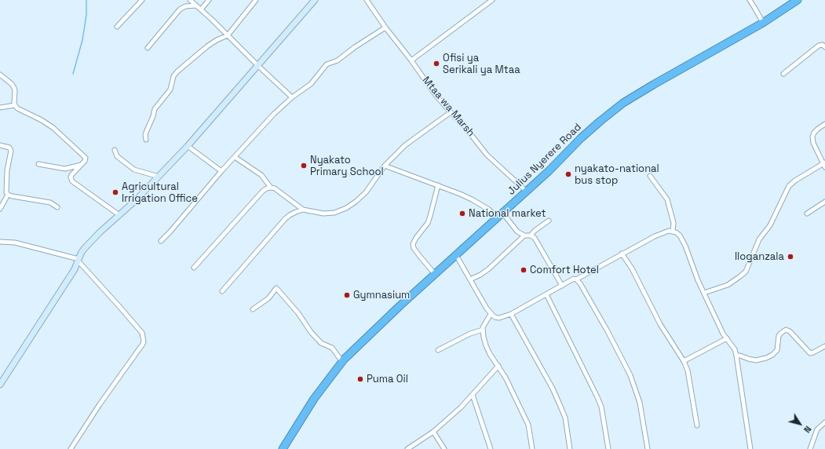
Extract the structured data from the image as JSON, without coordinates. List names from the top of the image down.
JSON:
{
  "streets": {
    "highway": ["Julius Nyerere Road"],
    "street": ["Mtaa wa Marsh"]
  },
  "crossings": [
    ["Mtaa wa Marsh", "Julius Nyerere Road"]
  ],
  "places": [
    "Ofisi ya Serikali ya Mtaa",
    "Nyakato Primary School",
    "nyakato-national bus stop",
    "Agricultural Irrigation Office",
    "National market",
    "Iloganzala",
    "Comfort Hotel",
    "Gymnasium",
    "Puma Oil"
  ],
  "north": "bottom right"
}
